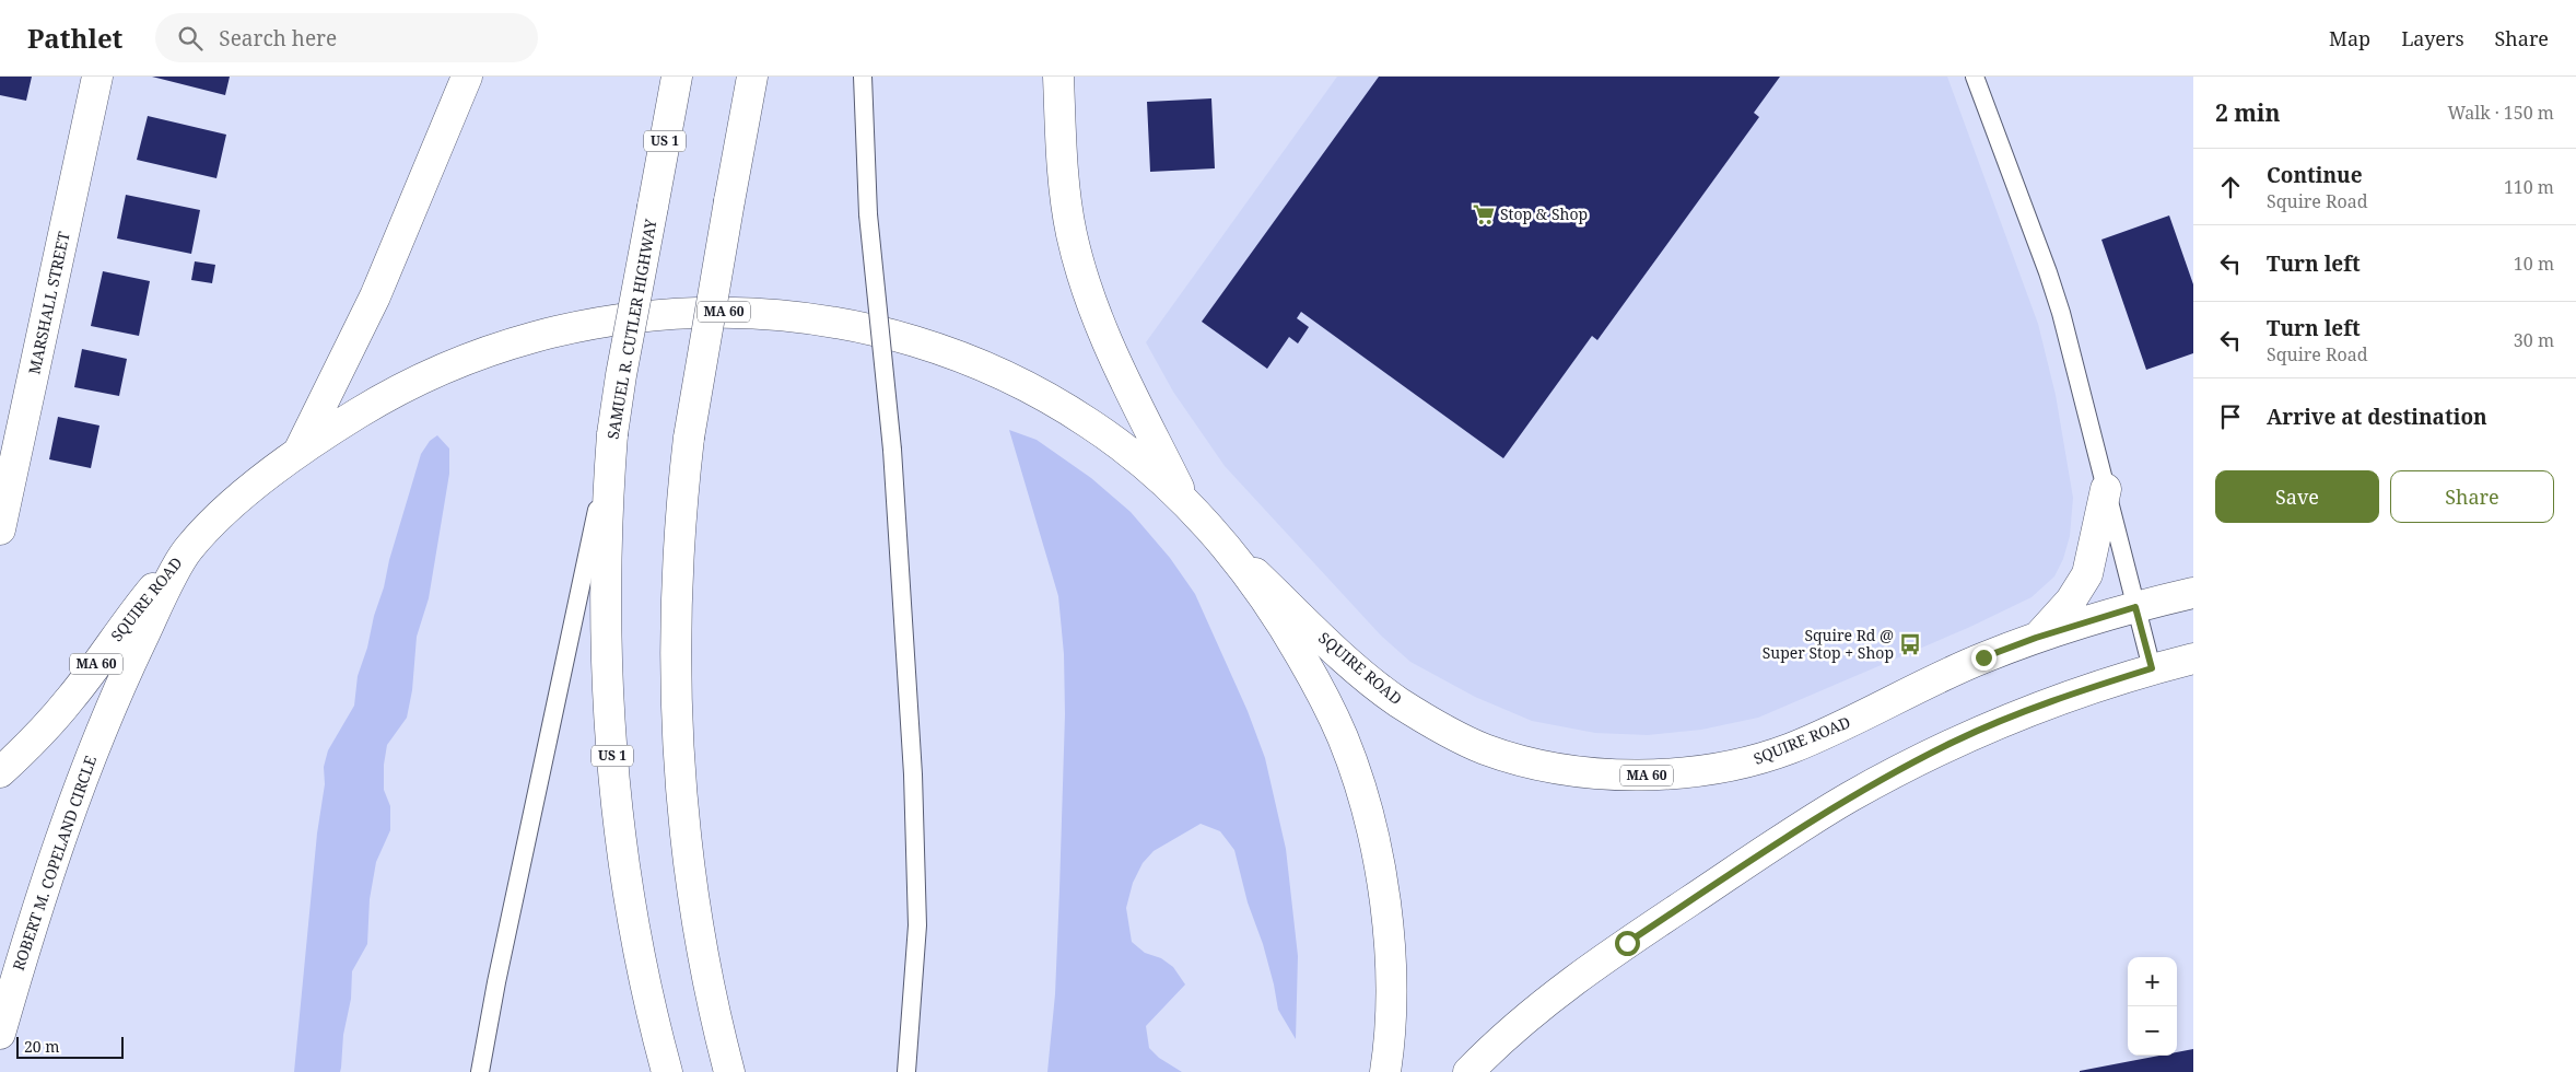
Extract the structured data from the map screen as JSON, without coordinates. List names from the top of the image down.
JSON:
{
  "streets": {
    "main road": [
      "US 1",
      "MARSHALL STREET",
      "MA 60",
      "SAMUEL R. CUTLER HIGHWAY",
      "SQUIRE ROAD",
      "ROBERT M. COPELAND CIRCLE"
    ]
  },
  "crossings": [
    ["SQUIRE ROAD", "ROBERT M. COPELAND CIRCLE"]
  ],
  "places": {
    "supermarket": ["Stop & Shop"],
    "bus stop": ["Squire Rd @ Super Stop + Shop"]
  },
  "scale_bar": "20 m",
  "page": {
    "header": "Pathlet",
    "search": "Search here",
    "nav": ["Map", "Layers", "Share"],
    "heading": ["2 min", "Walk · 150 m"],
    "list": [
      ["Continue", "Squire Road", "110 m"],
      ["Turn left", "10 m"],
      ["Turn left", "Squire Road", "30 m"],
      "Arrive at destination"
    ],
    "buttons": ["Save", "Share"],
    "map_buttons": ["+", "−"],
    "scale": "20 m"
  }
}
